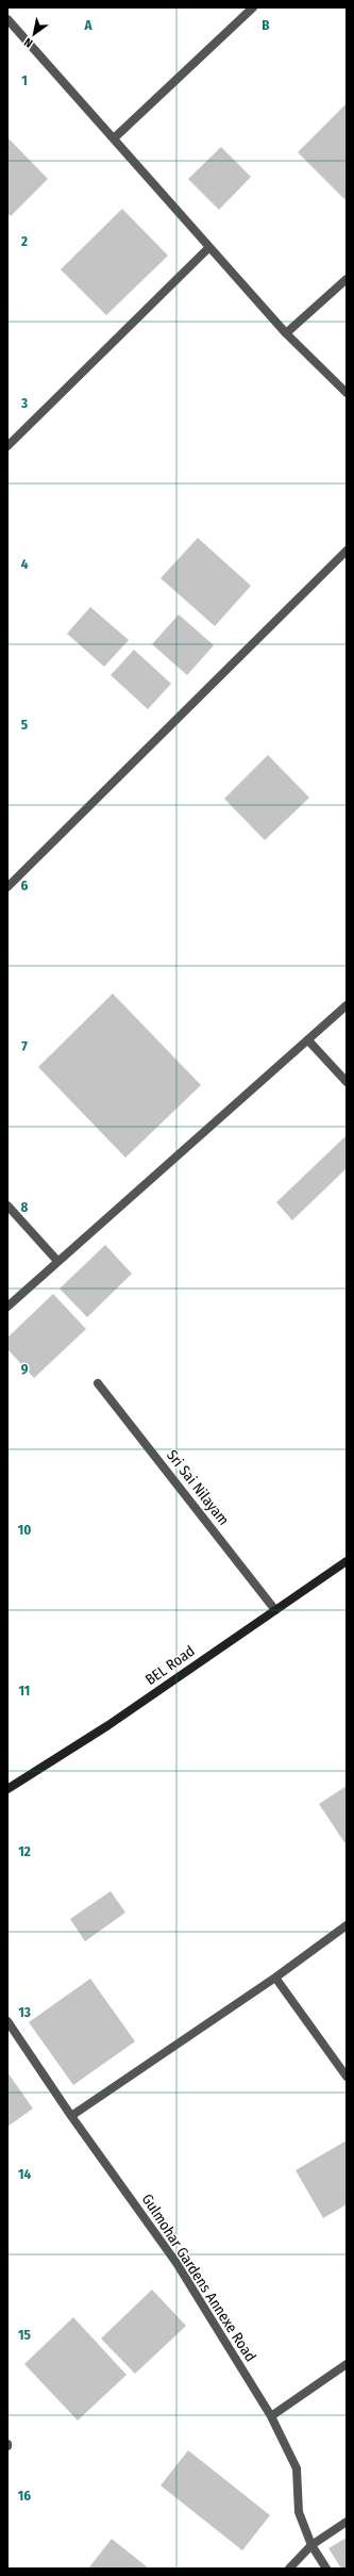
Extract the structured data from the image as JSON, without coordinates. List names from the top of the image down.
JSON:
{
  "streets": {
    "street": ["Sri Sai Nilayam", "BEL Road", "Gulmohar Gardens Annexe Road"]
  },
  "crossings": [
    ["Sri Sai Nilayam", "BEL Road"]
  ],
  "north": "bottom left",
  "grid": {
    "columns": ["A", "B"],
    "rows": [
      "1",
      "2",
      "3",
      "4",
      "5",
      "6",
      "7",
      "8",
      "9",
      "10",
      "11",
      "12",
      "13",
      "14",
      "15",
      "16"
    ]
  }
}
